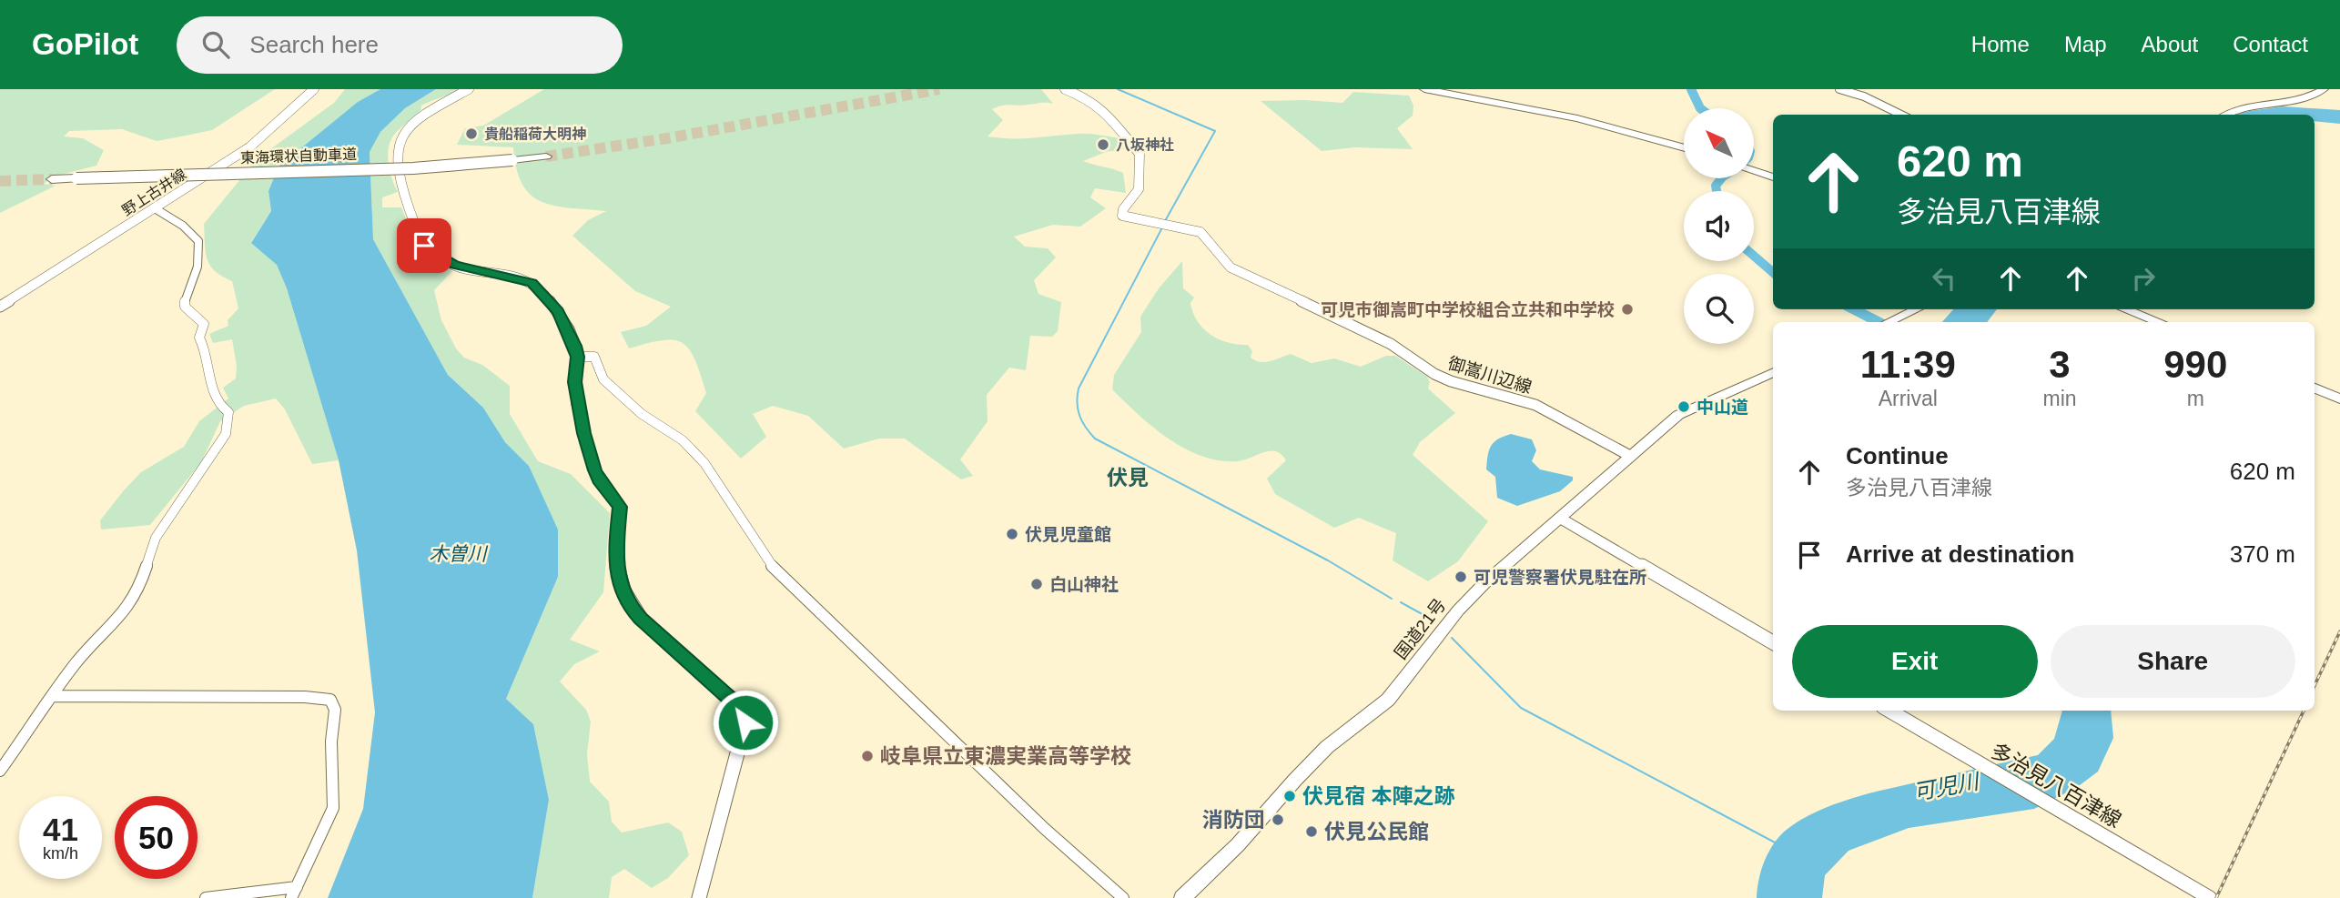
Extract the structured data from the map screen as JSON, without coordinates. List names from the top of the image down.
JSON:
{
  "streets": {
    "highway": ["東海環状自動車道", "国道21号"],
    "main road": ["野上古井線", "御嵩川辺線", "多治見八百津線"]
  },
  "crossings": [
    ["御嵩川辺線", "国道21号"]
  ],
  "districts": ["伏見"],
  "water": ["木曽川", "可児川"],
  "places": [
    "貴船稲荷大明神",
    "八坂神社",
    "可児市御嵩町中学校組合立共和中学校",
    "中山道",
    "伏見児童館",
    "可児警察署伏見駐在所",
    "白山神社",
    "岐阜県立東濃実業高等学校",
    "伏見宿 本陣之跡",
    "消防団",
    "伏見公民館"
  ],
  "north": "top left",
  "page": {
    "header": "GoPilot",
    "search": "Search here",
    "nav": [
      "Home",
      "Map",
      "About",
      "Contact"
    ],
    "turn": ["620 m", "多治見八百津線"],
    "eta": [
      "11:39",
      "Arrival",
      "3",
      "min",
      "990",
      "m"
    ],
    "list": [
      {
        "name": "Continue",
        "note": "多治見八百津線",
        "value": "620 m"
      },
      {
        "name": "Arrive at destination",
        "value": "370 m"
      }
    ],
    "buttons": ["Exit", "Share"],
    "speed": "41 km/h",
    "limit": "50"
  }
}
